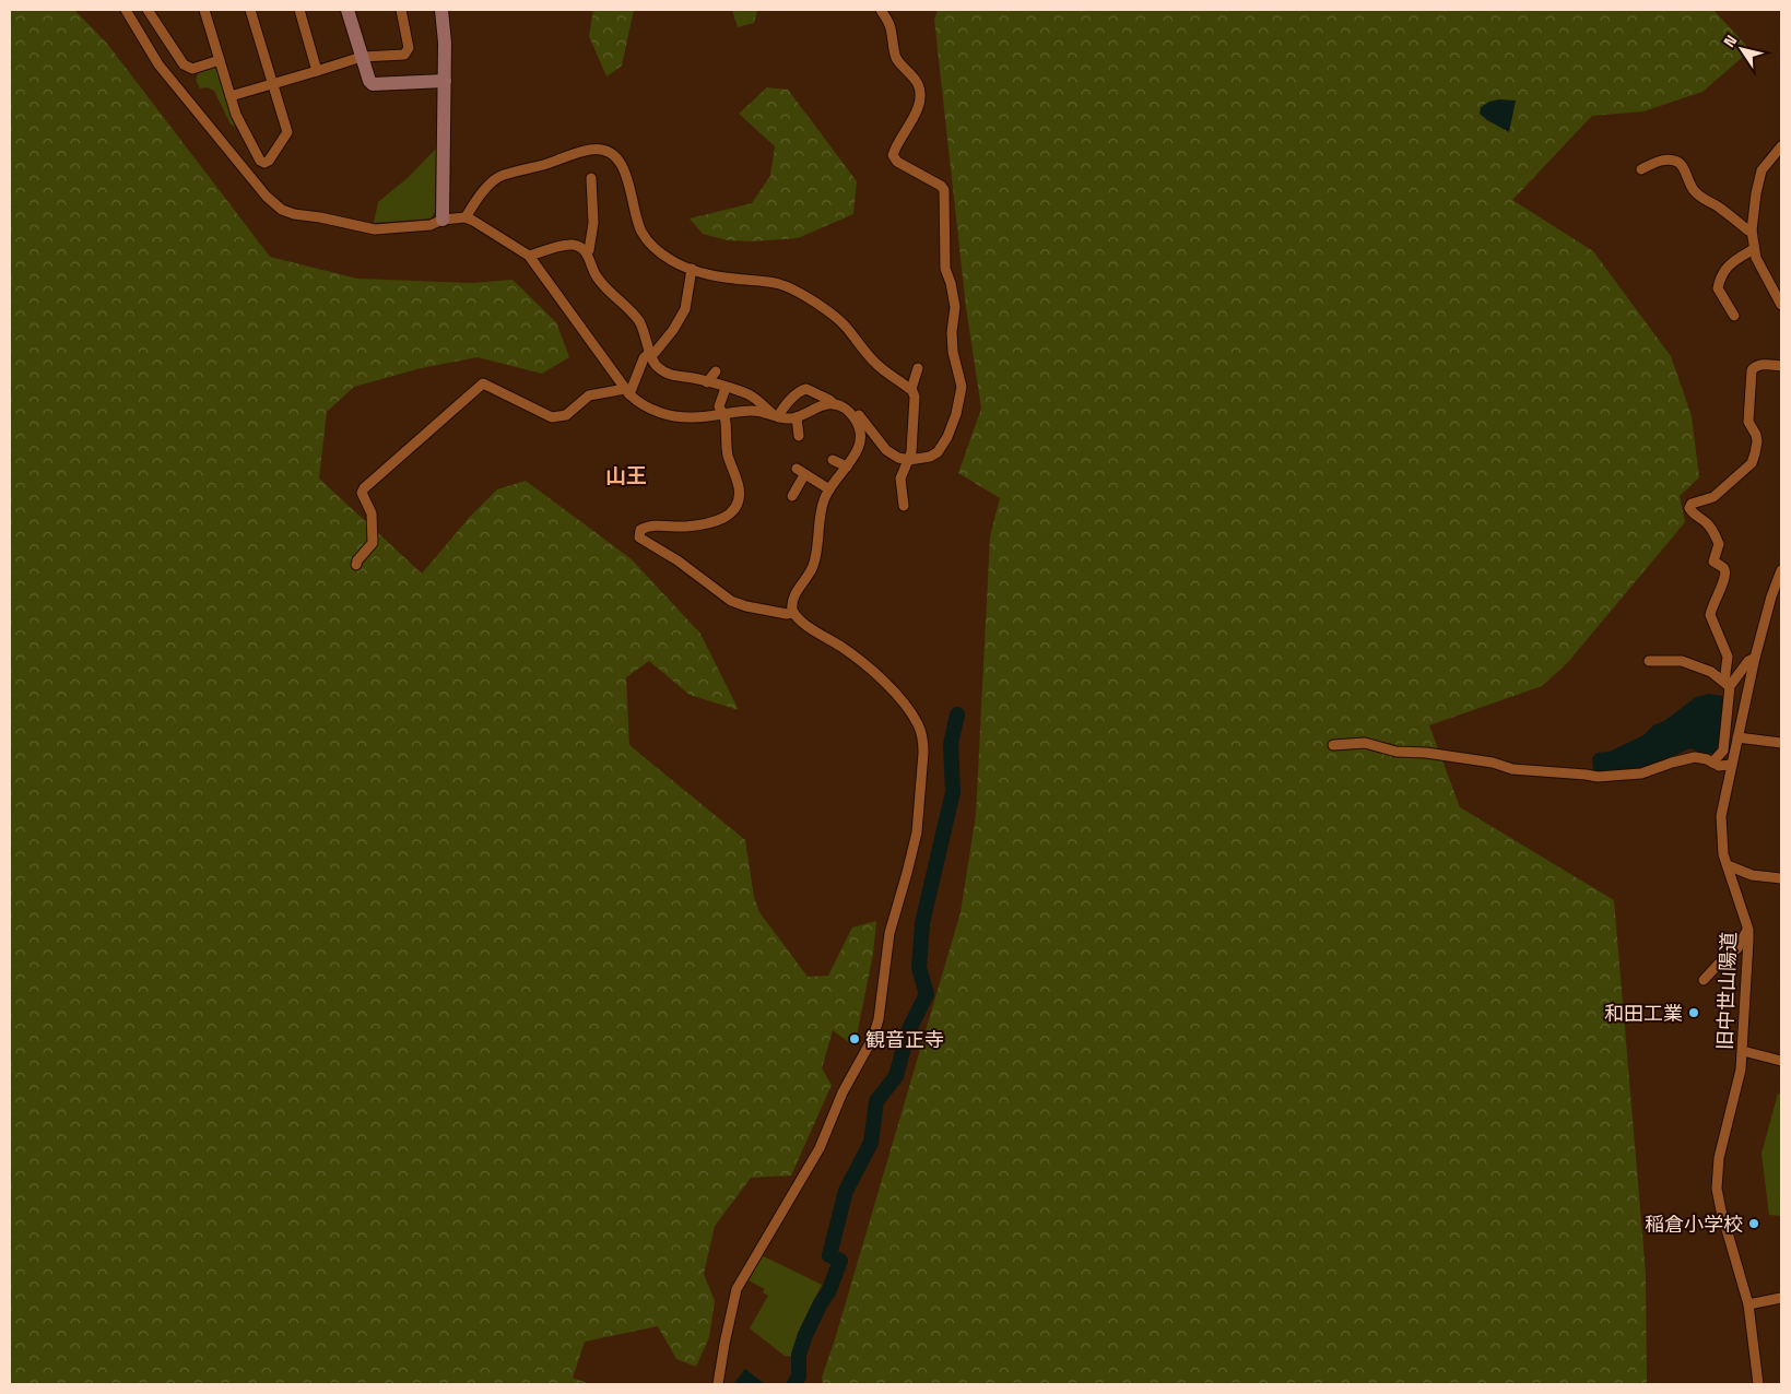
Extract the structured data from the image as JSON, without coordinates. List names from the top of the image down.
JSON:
{
  "streets": {
    "street": ["旧中世山陽道"]
  },
  "districts": ["山王"],
  "places": ["和田工業", "観音正寺", "稲倉小学校"],
  "north": "top left"
}
